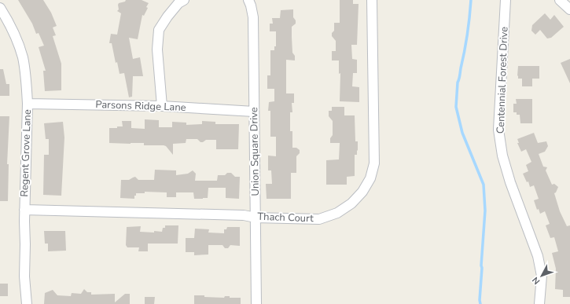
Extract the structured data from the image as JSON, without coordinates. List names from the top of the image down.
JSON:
{
  "streets": {
    "street": [
      "Centennial Forest Drive",
      "Parsons Ridge Lane",
      "Union Square Drive",
      "Regent Grove Lane",
      "Thach Court"
    ]
  },
  "crossings": [
    ["Parsons Ridge Lane", "Union Square Drive"],
    ["Parsons Ridge Lane", "Regent Grove Lane"],
    ["Union Square Drive", "Thach Court"],
    ["Regent Grove Lane", "Thach Court"]
  ],
  "north": "bottom left"
}
